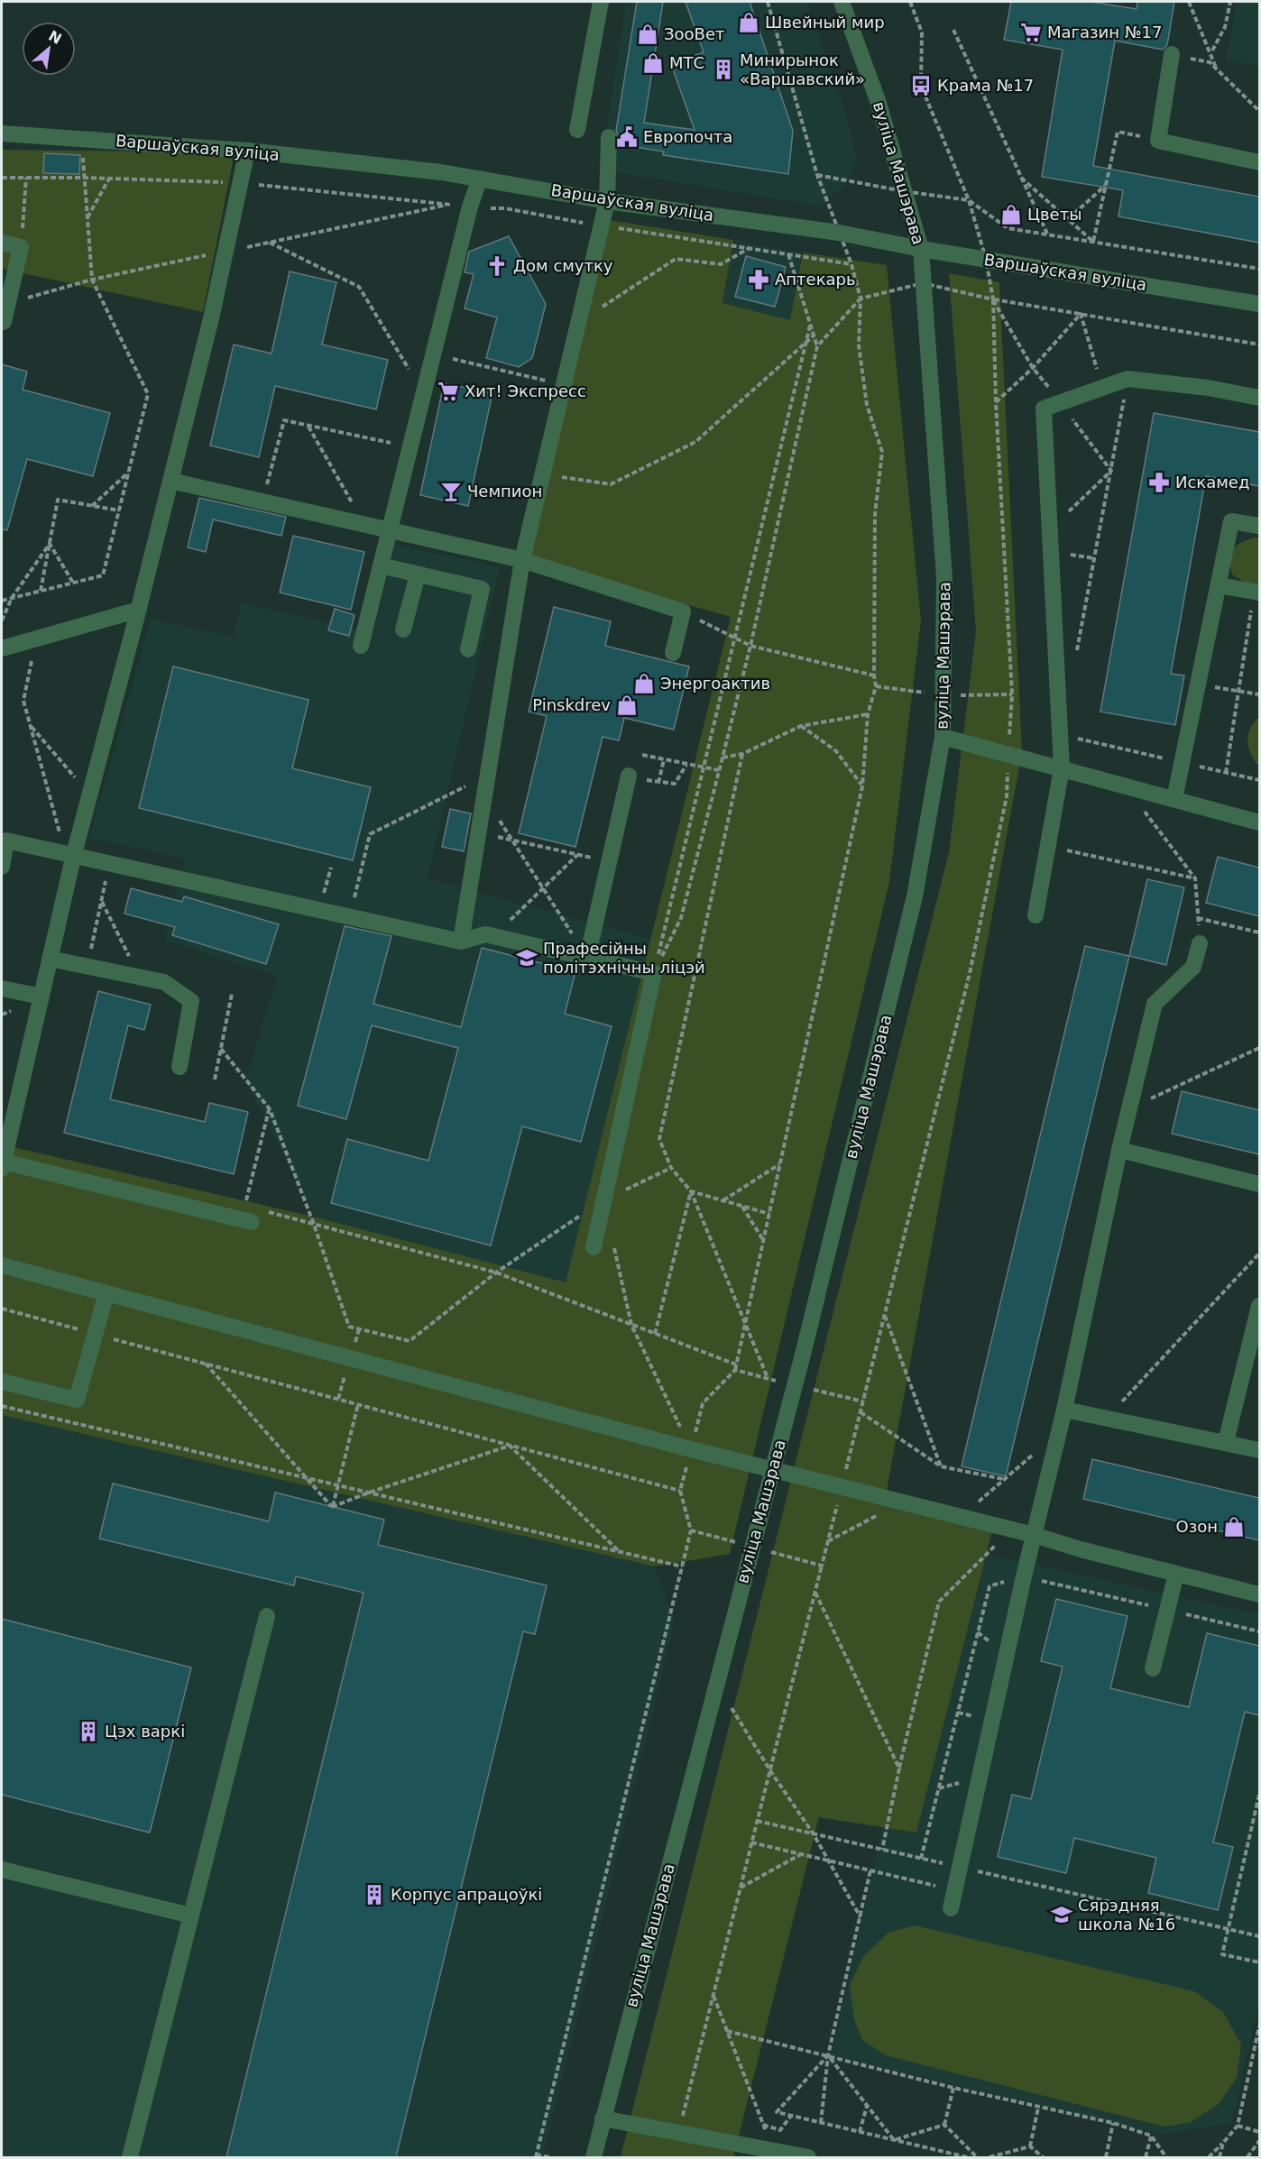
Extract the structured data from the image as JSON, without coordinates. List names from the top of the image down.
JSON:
{
  "streets": {
    "street": ["Варшаўская вуліца", "вуліца Машэрава"]
  },
  "crossings": [
    ["Варшаўская вуліца", "вуліца Машэрава"]
  ],
  "places": {
    "shop": [
      "Швейный мир",
      "ЗооВет",
      "МТС",
      "Цветы",
      "Энергоактив",
      "Pinskdrev",
      "Озон"
    ],
    "supermarket": ["Магазин №17", "Хит! Экспресс"],
    "building": ["Минирынок «Варшавский»", "Цэх варкі", "Корпус апрацоўкі"],
    "bus stop": ["Крама №17"],
    "public building": ["Европочта"],
    "church": ["Дом смутку"],
    "pharmacy": ["Аптекарь", "Искамед"],
    "bar": ["Чемпион"],
    "school or university": ["Прафесійны політэхнічны ліцэй", "Сярэдняя школа №16"]
  },
  "north": "top right"
}
